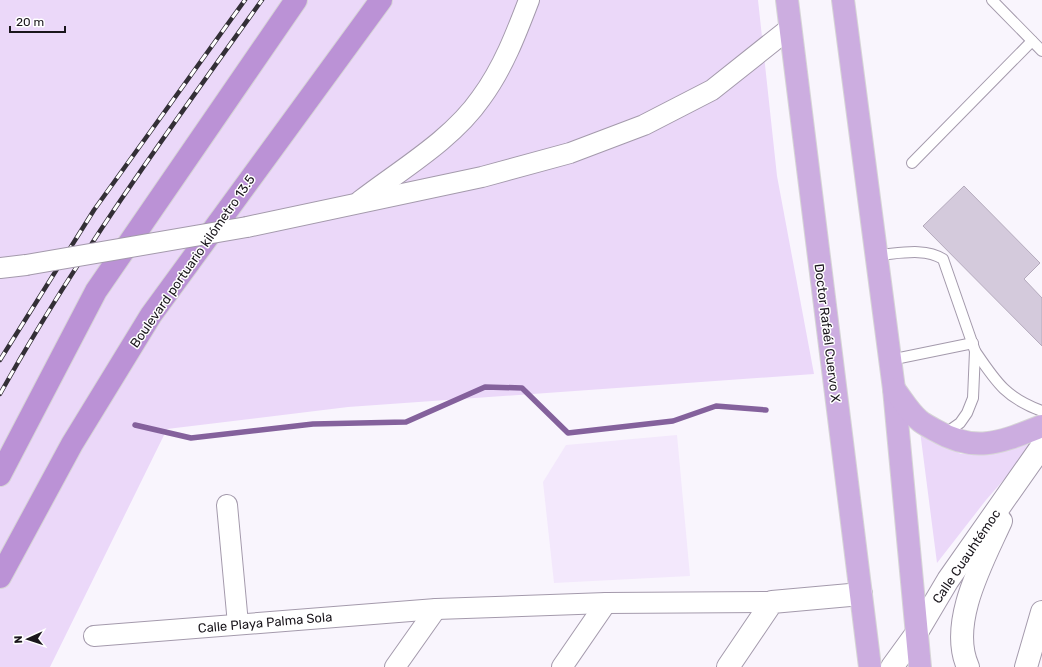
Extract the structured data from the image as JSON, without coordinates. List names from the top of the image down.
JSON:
{
  "streets": {
    "highway": ["Boulevard portuario kilómetro 13.5"],
    "main road": ["Doctor Rafaél Cuervo X", "Calle Cuauhtémoc"],
    "street": ["Calle Playa Palma Sola"]
  },
  "scale_bar": "20 m",
  "north": "left"
}
